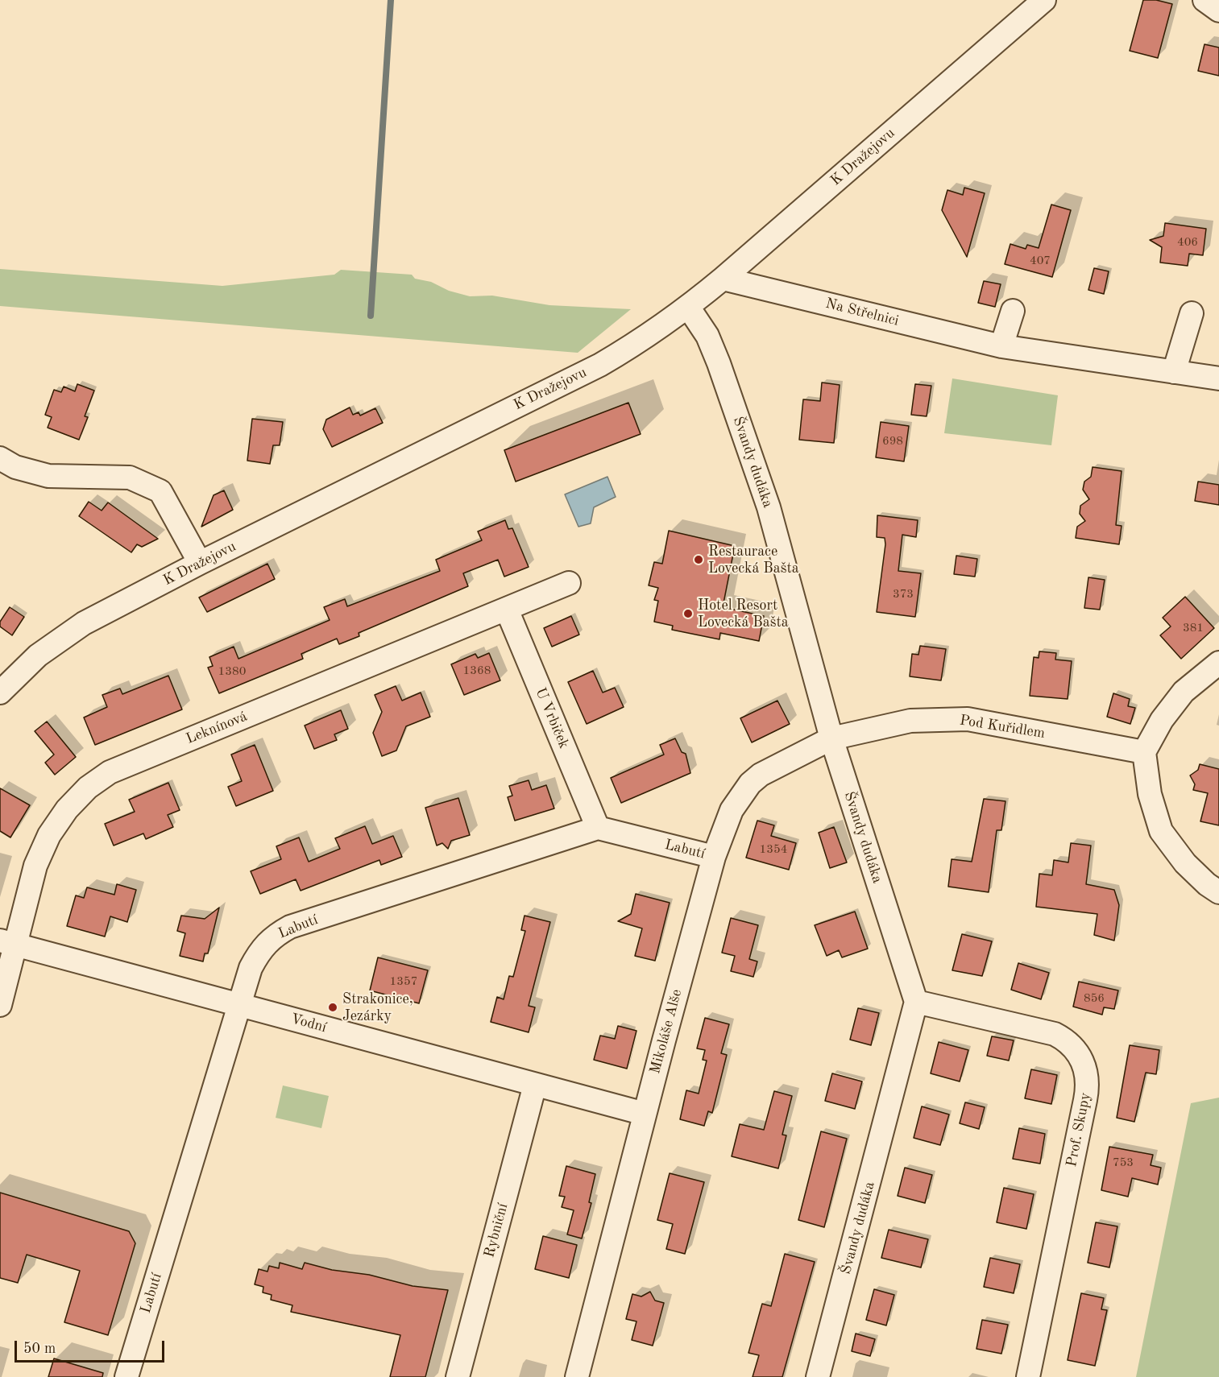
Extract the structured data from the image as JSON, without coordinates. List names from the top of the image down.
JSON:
{
  "streets": {
    "street": [
      "K Dražejovu",
      "Na Střelnici",
      "Švandy dudáka",
      "U Vrbiček",
      "Pod Kuřidlem",
      "Leknínová",
      "Labutí",
      "Vodní",
      "Mikoláše Alše",
      "Prof. Skupy",
      "Rybniční"
    ]
  },
  "crossings": [
    ["K Dražejovu", "Na Střelnici"],
    ["K Dražejovu", "Švandy dudáka"],
    ["Švandy dudáka", "Pod Kuřidlem"],
    ["Švandy dudáka", "Mikoláše Alše"],
    ["Švandy dudáka", "Prof. Skupy"],
    ["U Vrbiček", "Leknínová"],
    ["U Vrbiček", "Labutí"],
    ["Pod Kuřidlem", "Mikoláše Alše"],
    ["Leknínová", "Vodní"],
    ["Labutí", "Vodní"],
    ["Labutí", "Mikoláše Alše"],
    ["Vodní", "Mikoláše Alše"],
    ["Vodní", "Rybniční"]
  ],
  "places": ["Restaurace Lovecká Bašta", "Hotel Resort Lovecká Bašta", "Strakonice, Jezárky"],
  "house_numbers": [
    "406",
    "407",
    "698",
    "373",
    "381",
    "1368",
    "1380",
    "1354",
    "1357",
    "856",
    "753"
  ],
  "scale_bar": "50 m"
}
